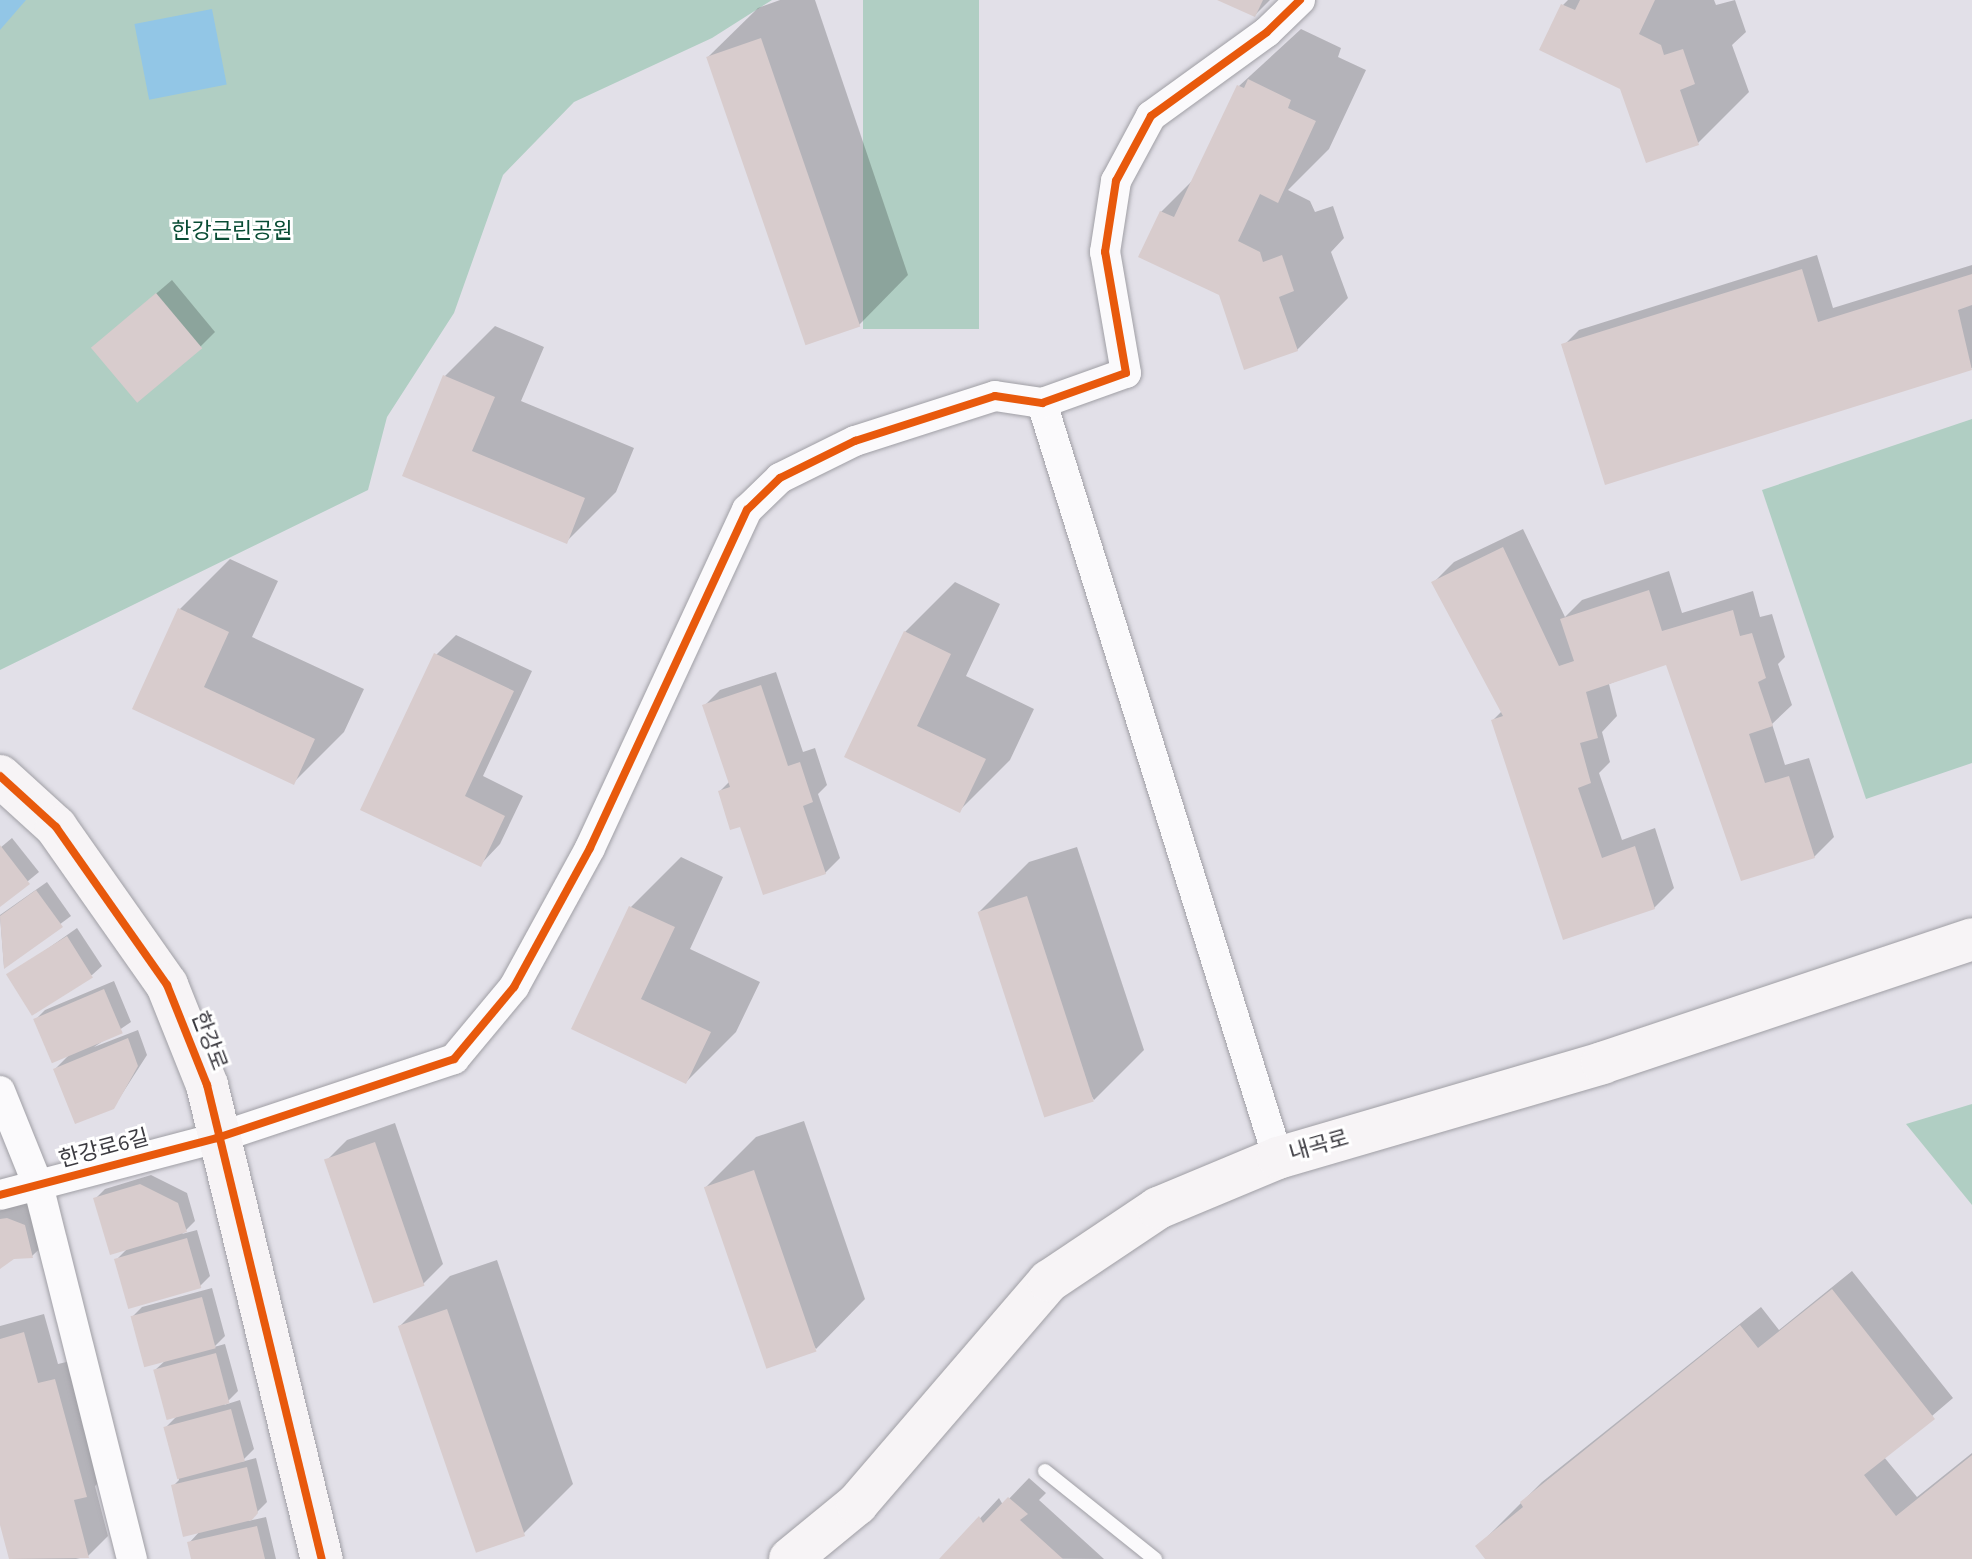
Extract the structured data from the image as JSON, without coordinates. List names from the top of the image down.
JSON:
{
  "streets": {
    "main road": ["한강로", "내곡로"],
    "street": ["한강로6길"]
  },
  "crossings": [
    ["한강로", "한강로6길"]
  ],
  "parks": ["한강근린공원"]
}
